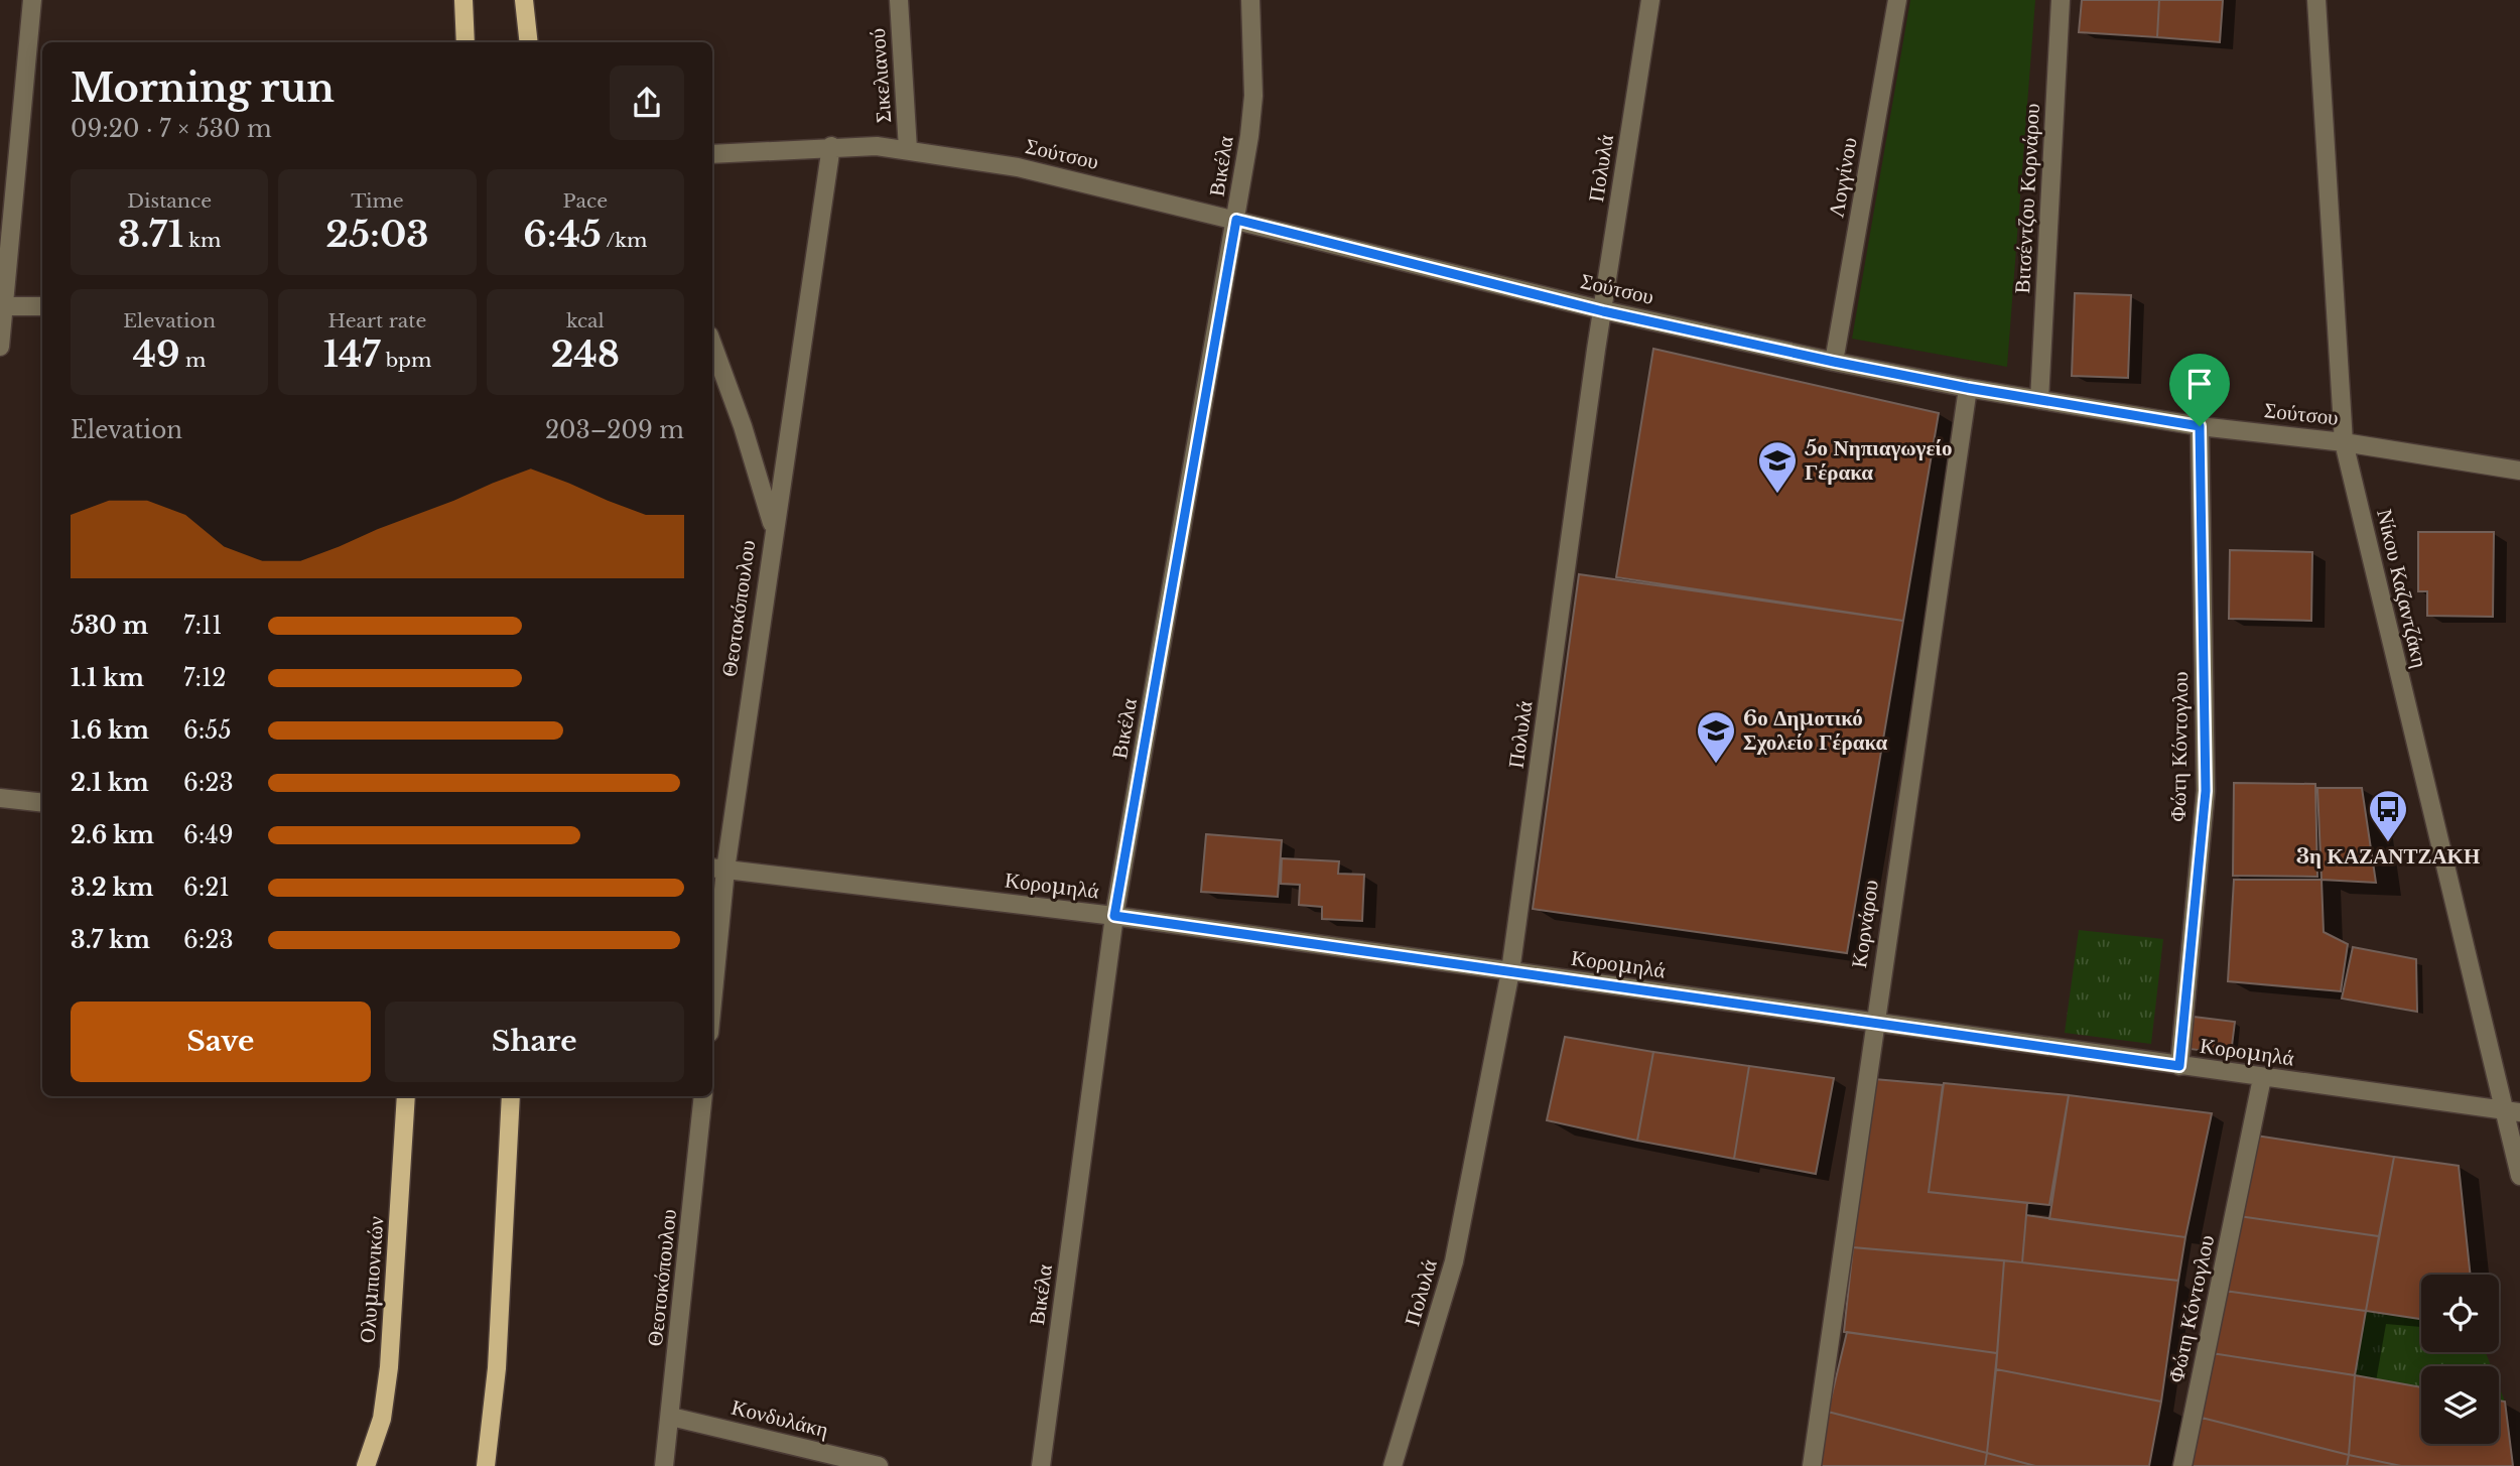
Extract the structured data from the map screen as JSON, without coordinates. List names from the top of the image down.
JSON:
{
  "streets": {
    "main road": ["Ολυμπιονικών"],
    "street": [
      "Σικελιανού",
      "Σούτσου",
      "Βικέλα",
      "Πολυλά",
      "Λογγίνου",
      "Βιτσέντζου Κορνάρου",
      "Νίκου Καζαντζάκη",
      "Θεοτοκόπουλου",
      "Φώτη Κόντογλου",
      "Κορομηλά",
      "Κορνάρου",
      "Κονδυλάκη"
    ]
  },
  "crossings": [
    ["Σικελιανού", "Σούτσου"],
    ["Σούτσου", "Βικέλα"],
    ["Σούτσου", "Πολυλά"],
    ["Σούτσου", "Λογγίνου"],
    ["Σούτσου", "Βιτσέντζου Κορνάρου"],
    ["Σούτσου", "Νίκου Καζαντζάκη"],
    ["Σούτσου", "Θεοτοκόπουλου"],
    ["Σούτσου", "Φώτη Κόντογλου"],
    ["Σούτσου", "Κορνάρου"],
    ["Βικέλα", "Κορομηλά"],
    ["Πολυλά", "Κορομηλά"],
    ["Νίκου Καζαντζάκη", "Κορομηλά"],
    ["Θεοτοκόπουλου", "Κορομηλά"],
    ["Θεοτοκόπουλου", "Κονδυλάκη"],
    ["Φώτη Κόντογλου", "Κορομηλά"],
    ["Κορομηλά", "Κορνάρου"]
  ],
  "places": {
    "school or university": ["5ο Νηπιαγωγείο Γέρακα", "6ο Δημοτικό Σχολείο Γέρακα"],
    "bus stop": ["3η ΚΑΖΑΝΤΖΑΚΗ"]
  },
  "page": {
    "heading": ["Morning run", "09:20 · 7 × 530 m"],
    "stats": [
      ["Distance", "3.71 km"],
      ["Time", "25:03"],
      ["Pace", "6:45 /km"],
      ["Elevation", "49 m"],
      ["Heart rate", "147 bpm"],
      ["kcal", "248"]
    ],
    "chart": ["Elevation", "203–209 m"],
    "list": [
      {
        "name": "530 m",
        "note": "7:11"
      },
      {
        "name": "1.1 km",
        "note": "7:12"
      },
      {
        "name": "1.6 km",
        "note": "6:55"
      },
      {
        "name": "2.1 km",
        "note": "6:23"
      },
      {
        "name": "2.6 km",
        "note": "6:49"
      },
      {
        "name": "3.2 km",
        "note": "6:21"
      },
      {
        "name": "3.7 km",
        "note": "6:23"
      }
    ],
    "buttons": ["Save", "Share"]
  }
}
